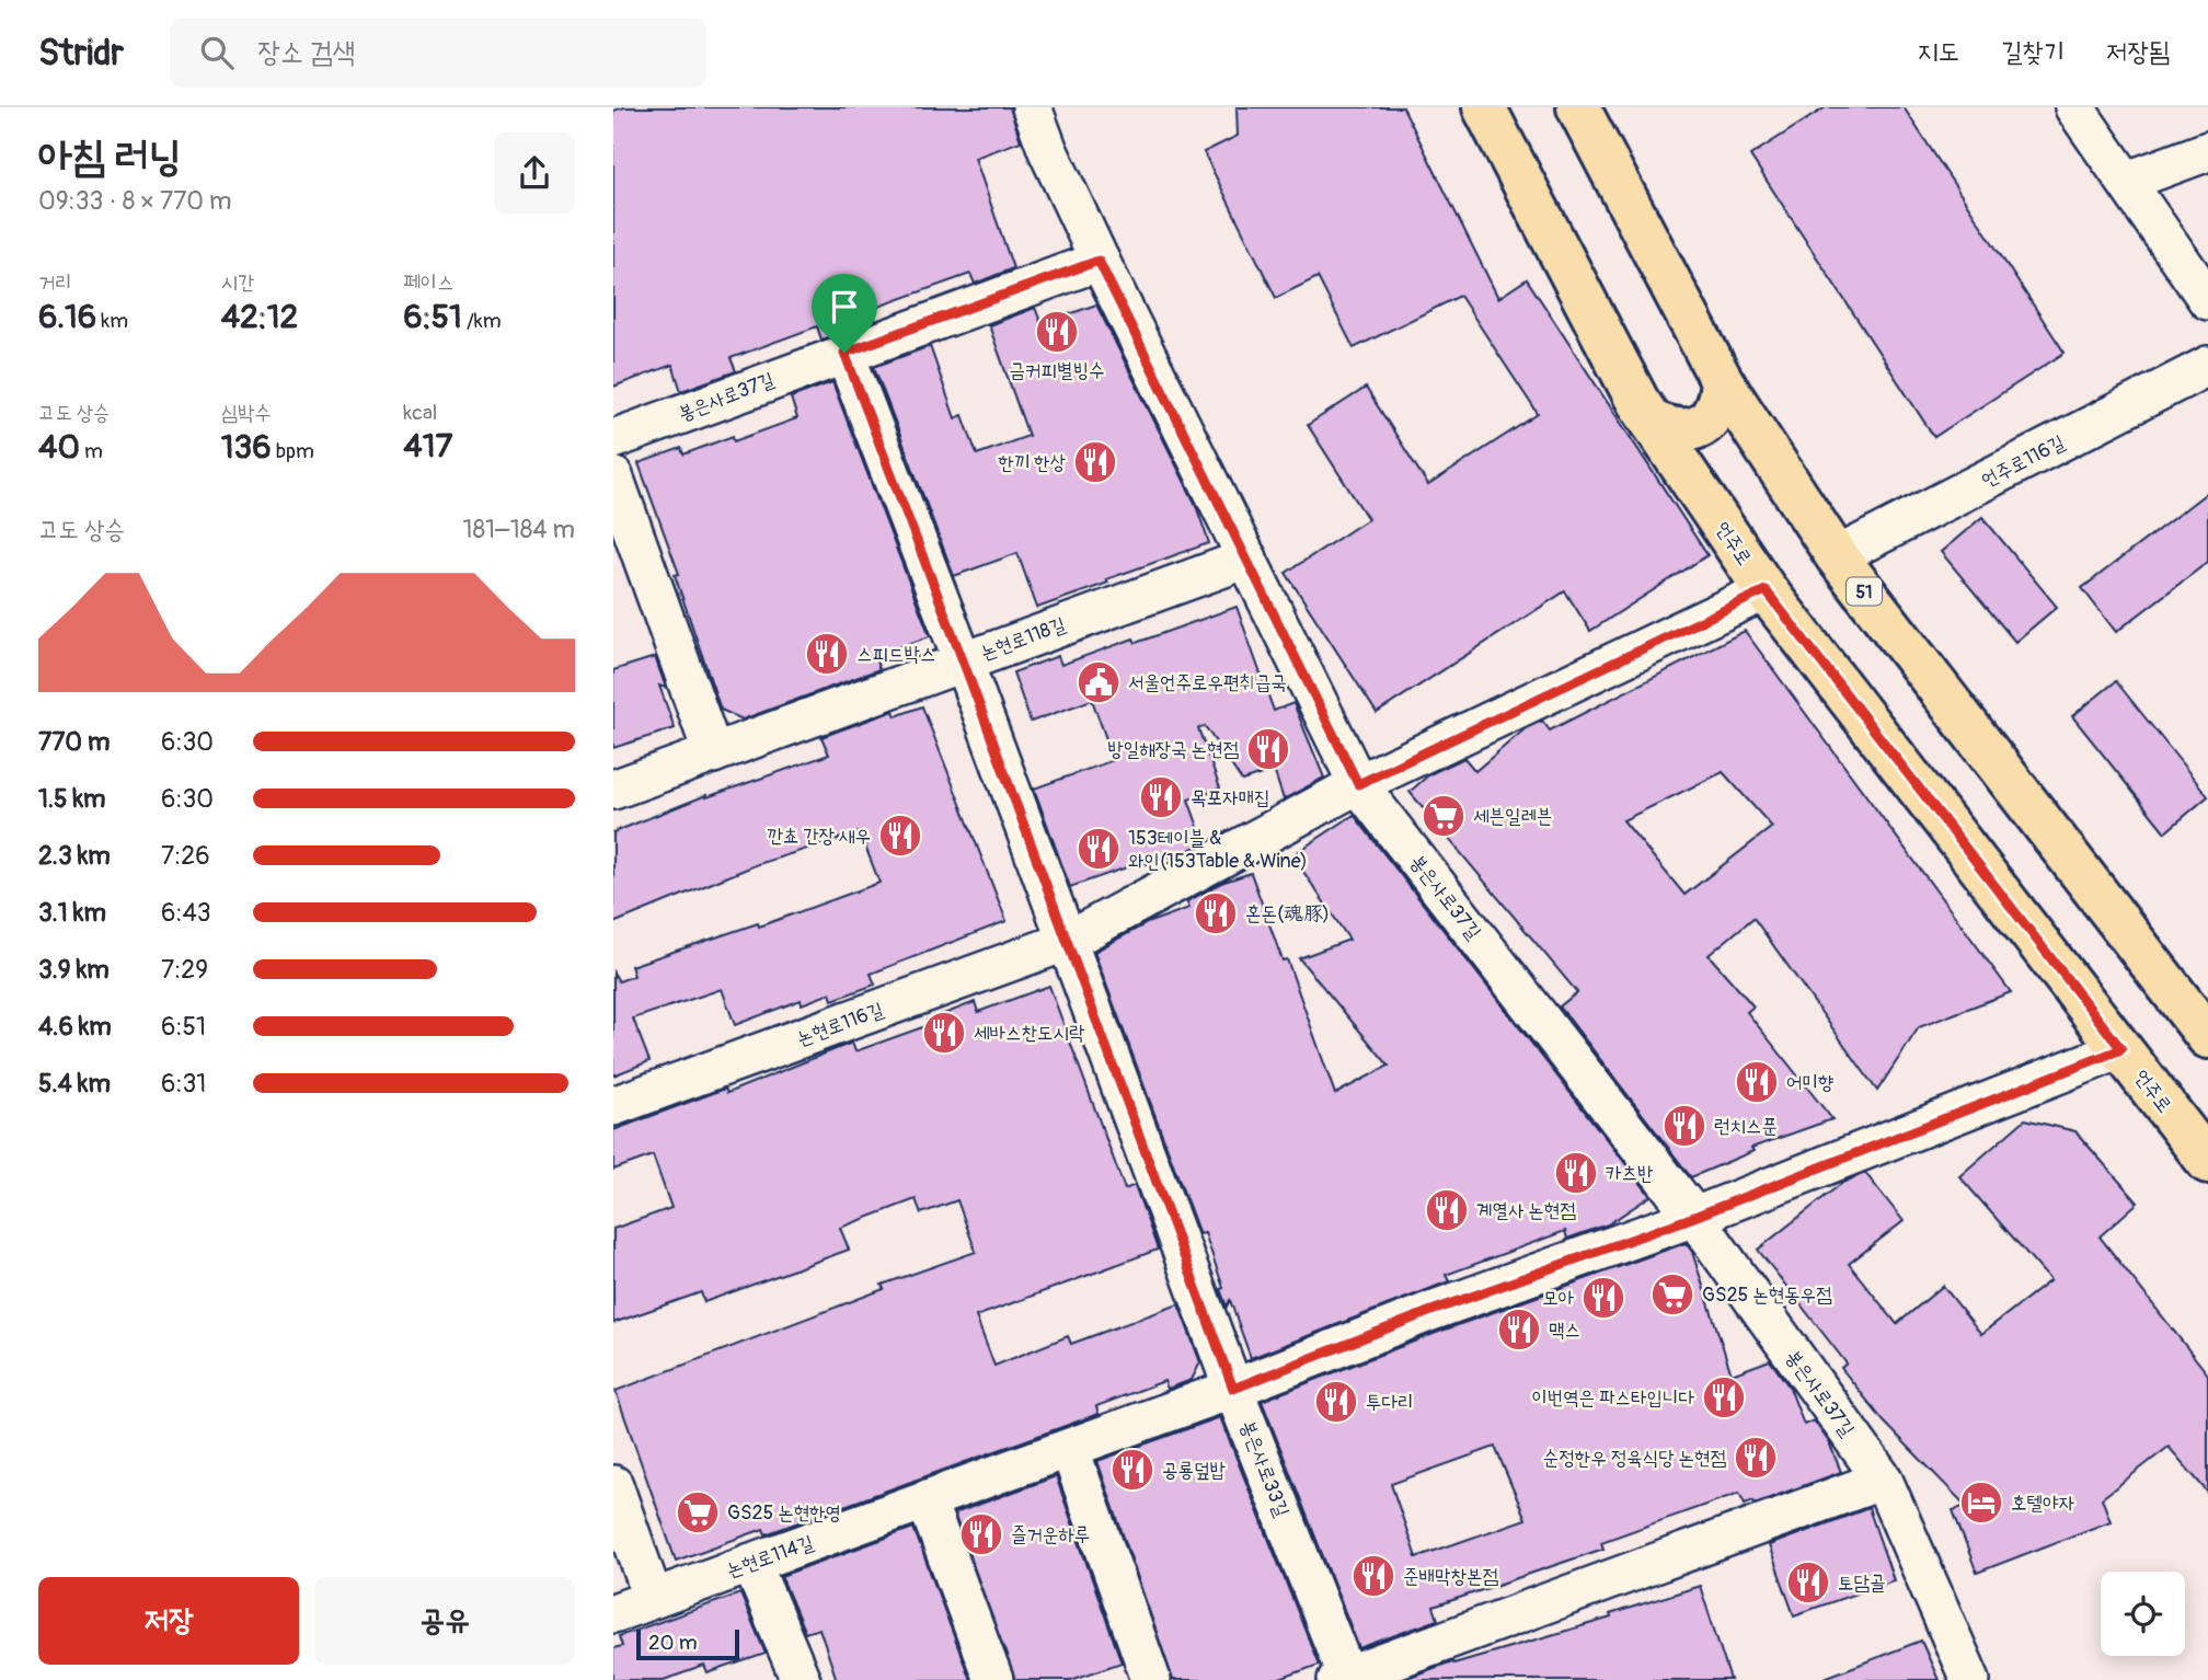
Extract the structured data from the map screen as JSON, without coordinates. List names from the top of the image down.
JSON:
{
  "streets": {
    "main road": ["언주로", "51"],
    "street": [
      "봉은사로37길",
      "언주로116길",
      "논현로118길",
      "논현로116길",
      "봉은사로33길",
      "논현로114길"
    ]
  },
  "crossings": [
    ["봉은사로37길", "논현로118길"],
    ["봉은사로37길", "논현로116길"],
    ["봉은사로37길", "봉은사로33길"],
    ["봉은사로37길", "논현로114길"],
    ["언주로116길", "51"],
    ["언주로", "논현로116길"],
    ["언주로", "논현로114길"],
    ["논현로118길", "봉은사로33길"],
    ["논현로116길", "봉은사로33길"],
    ["봉은사로33길", "논현로114길"]
  ],
  "places": {
    "restaurant": [
      "금커피별빙수",
      "한끼 한상",
      "스피드박스",
      "방일해장국 논현점",
      "목포자매집",
      "깐쵸 간장 새우",
      "153테이블 & 와인(153Table & Wine)",
      "혼돈(魂豚)",
      "세바스찬도시락",
      "어미향",
      "런치스푼",
      "카츠반",
      "계열사 논현점",
      "모아",
      "맥스",
      "이번역은 파스타입니다",
      "투다리",
      "순정한우 정육식당 논현점",
      "공룡덮밥",
      "즐거운하루",
      "준배막창본점",
      "토담골"
    ],
    "public building": ["서울언주로우편취급국"],
    "supermarket": ["세븐일레븐", "GS25 논현동우점", "GS25 논현한영"],
    "hotel": ["호텔야자"]
  },
  "scale_bar": "20 m",
  "page": {
    "header": "Stridr",
    "search": "장소 검색",
    "nav": ["지도", "길찾기", "저장됨"],
    "heading": ["아침 러닝", "09:33 · 8 × 770 m"],
    "stats": [
      ["거리", "6.16 km"],
      ["시간", "42:12"],
      ["페이스", "6:51 /km"],
      ["고도 상승", "40 m"],
      ["심박수", "136 bpm"],
      ["kcal", "417"]
    ],
    "chart": ["고도 상승", "181–184 m"],
    "list": [
      {
        "name": "770 m",
        "note": "6:30"
      },
      {
        "name": "1.5 km",
        "note": "6:30"
      },
      {
        "name": "2.3 km",
        "note": "7:26"
      },
      {
        "name": "3.1 km",
        "note": "6:43"
      },
      {
        "name": "3.9 km",
        "note": "7:29"
      },
      {
        "name": "4.6 km",
        "note": "6:51"
      },
      {
        "name": "5.4 km",
        "note": "6:31"
      }
    ],
    "buttons": ["저장", "공유"],
    "scale": "20 m"
  }
}
